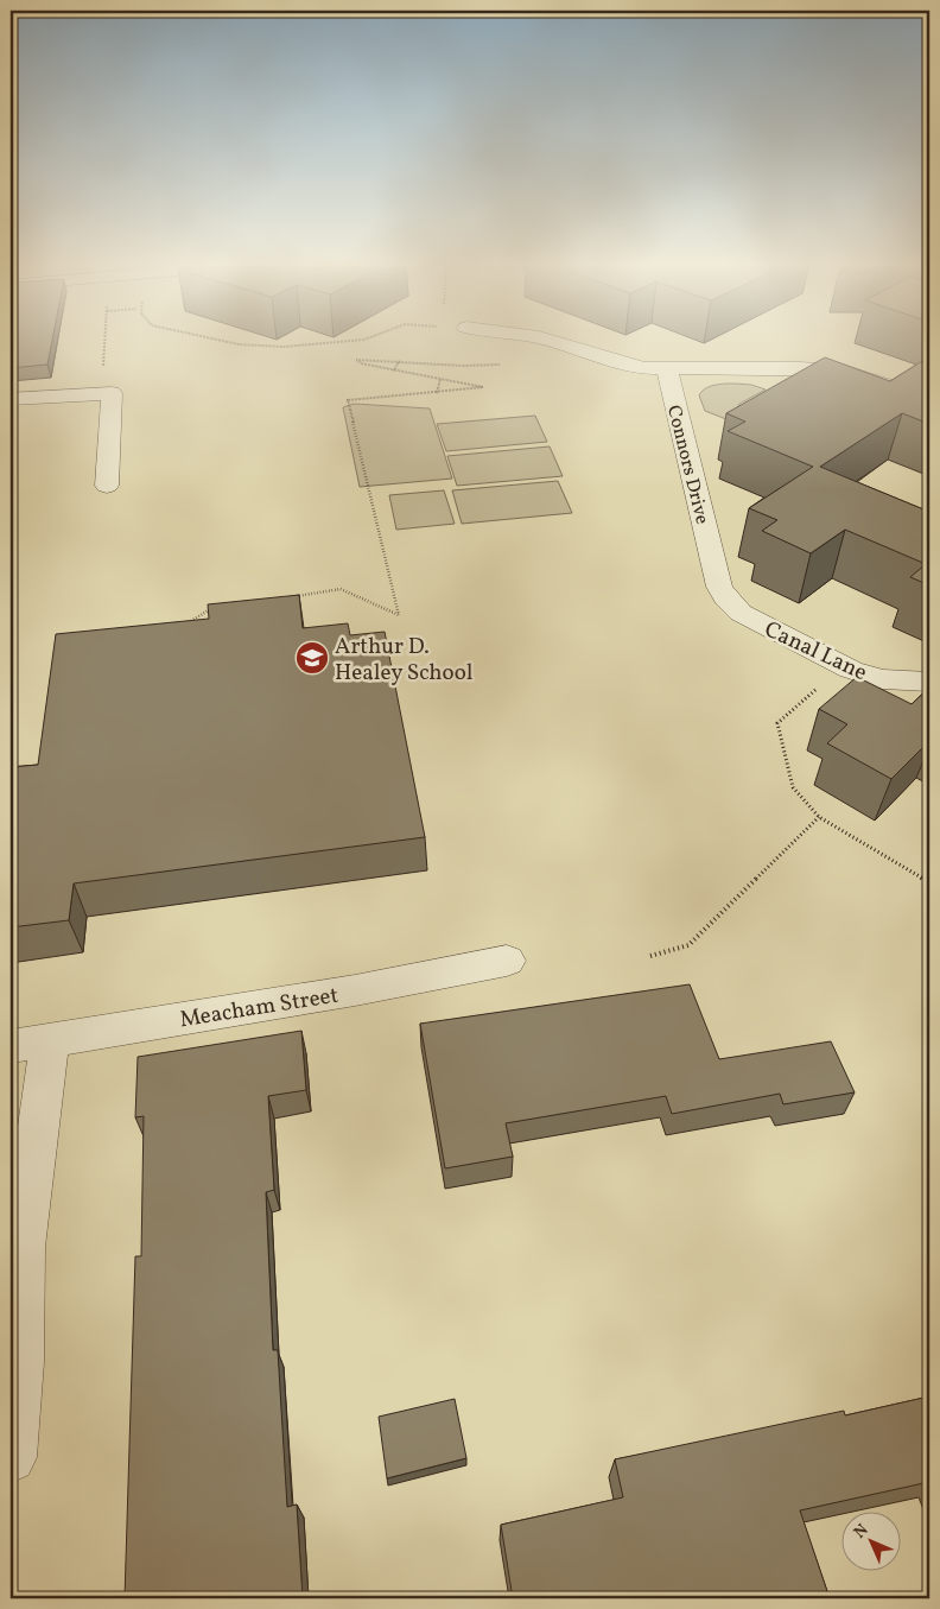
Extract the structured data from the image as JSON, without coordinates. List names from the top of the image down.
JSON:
{
  "streets": {
    "street": ["Connors Drive", "Canal Lane", "Meacham Street"]
  },
  "crossings": [
    ["Connors Drive", "Canal Lane"]
  ],
  "places": {
    "school or university": ["Arthur D. Healey School"]
  },
  "north": "top left"
}
